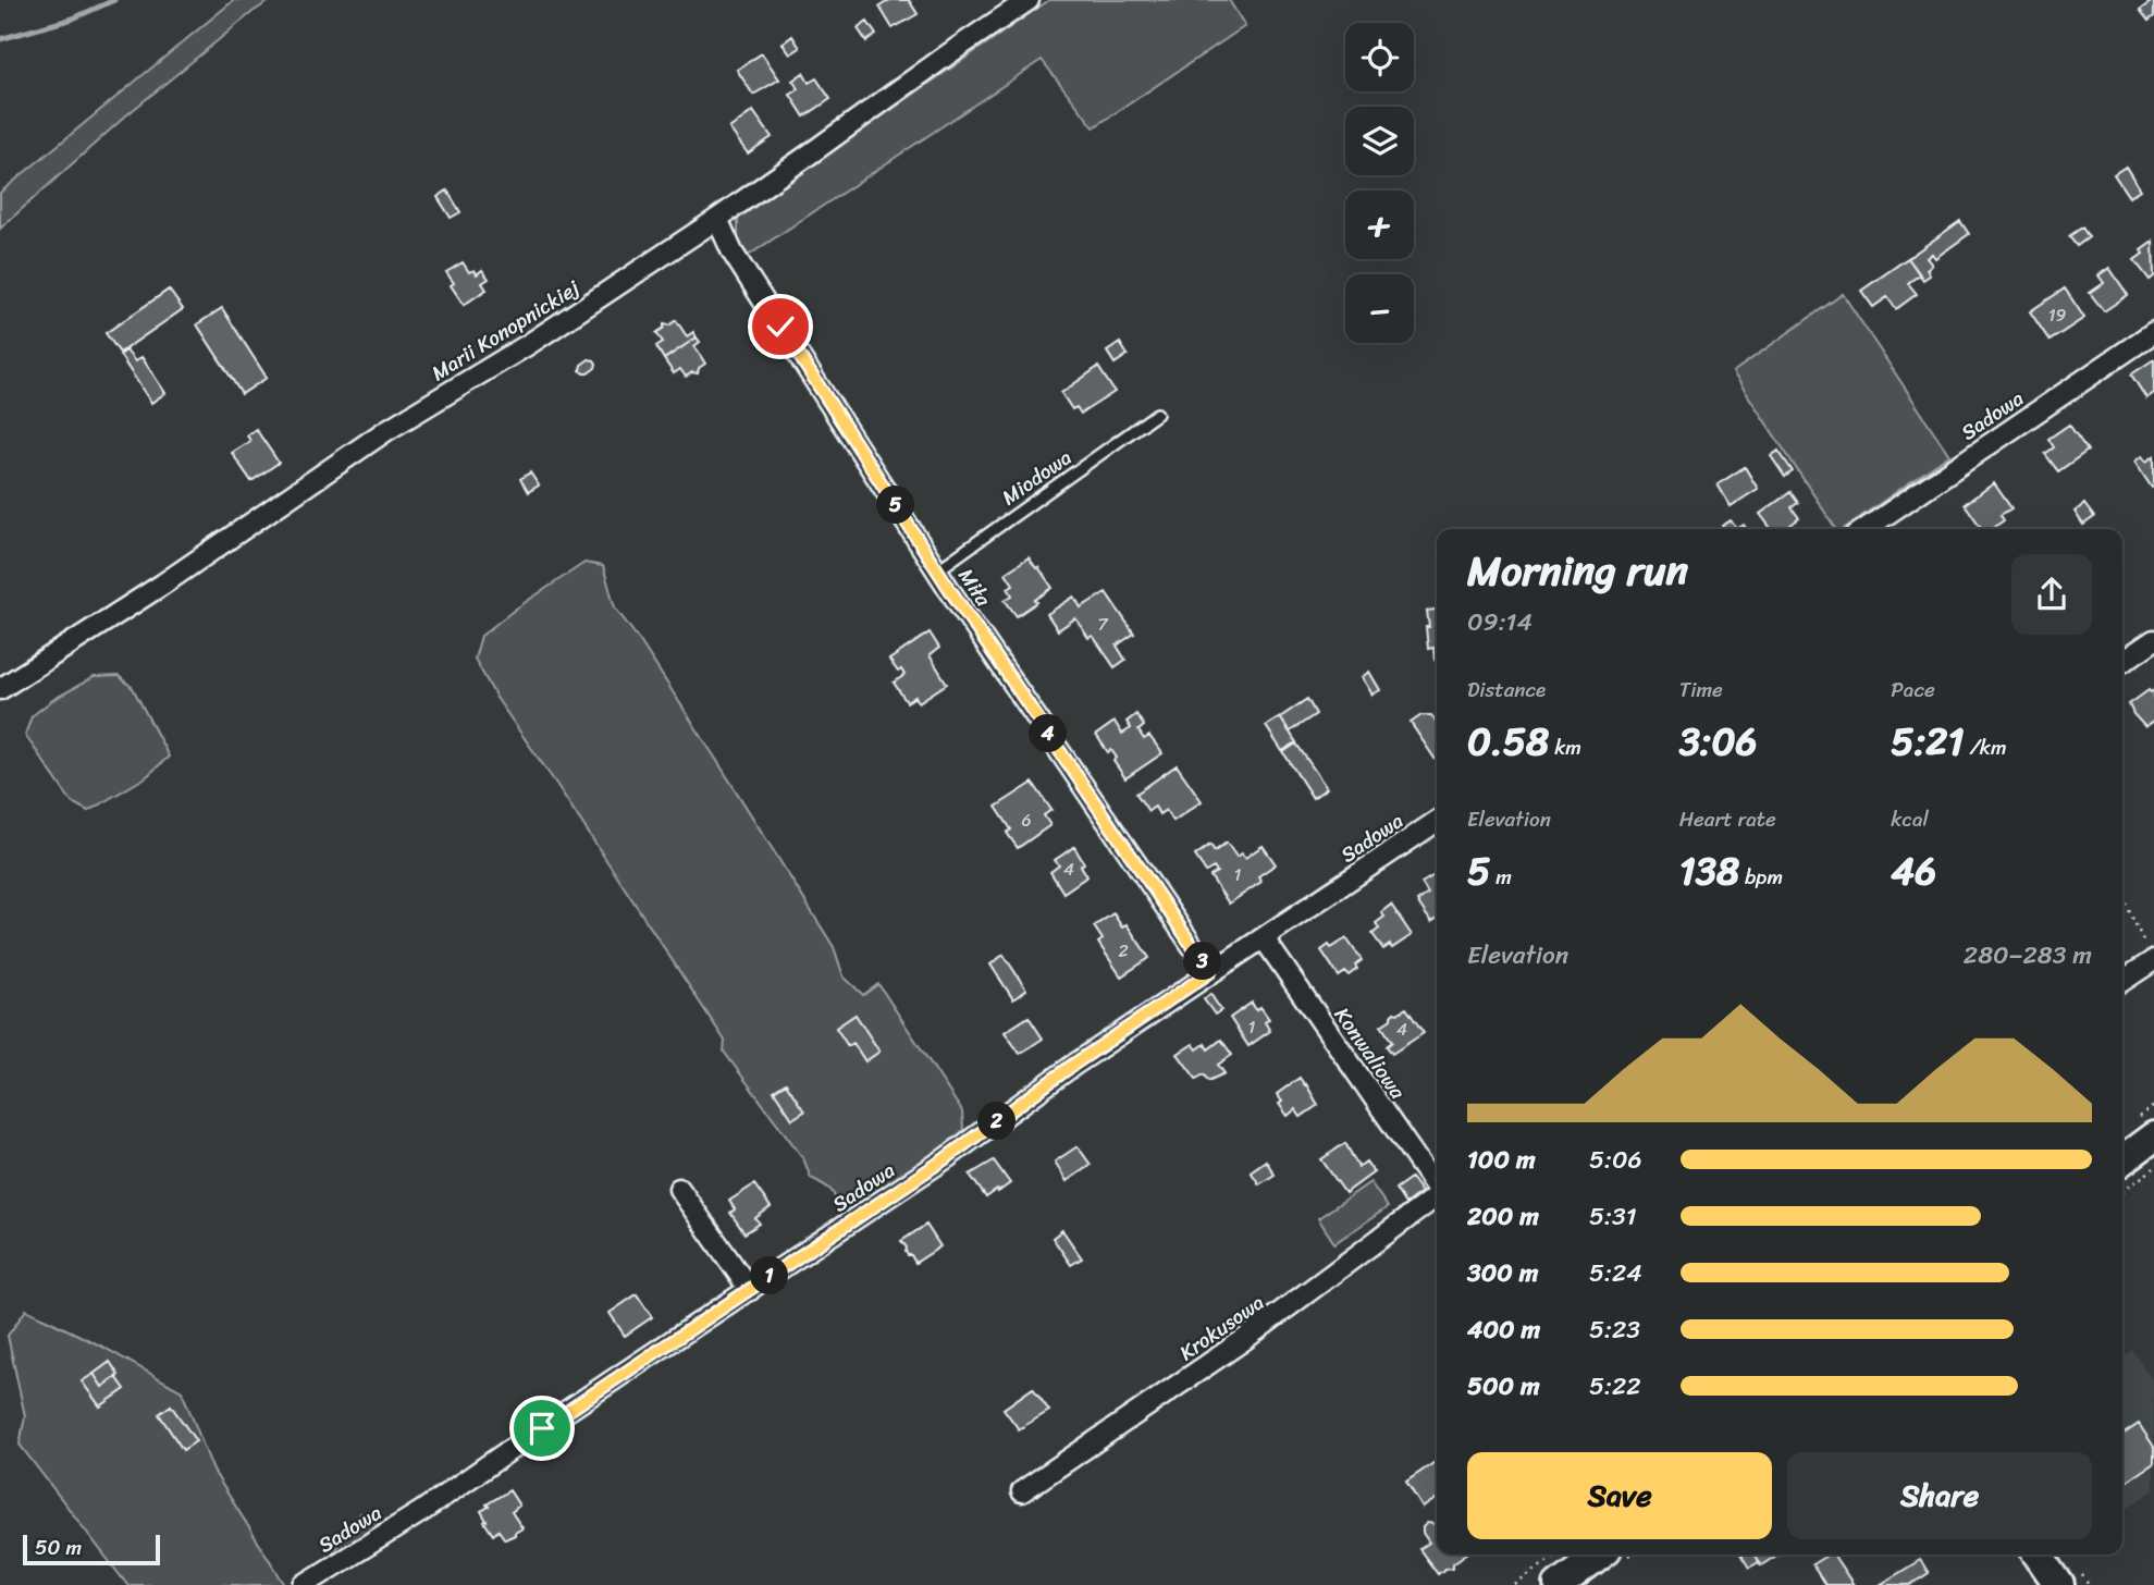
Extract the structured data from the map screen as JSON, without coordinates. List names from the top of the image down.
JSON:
{
  "streets": {
    "street": [
      "Marii Konopnickiej",
      "Sadowa",
      "Miła",
      "Konwaliowa",
      "Krokusowa"
    ],
    "lane": ["Miodowa"]
  },
  "crossings": [
    ["Marii Konopnickiej", "Miła"],
    ["Sadowa", "Miła"],
    ["Sadowa", "Konwaliowa"],
    ["Miodowa", "Miła"]
  ],
  "house_numbers": [
    "19",
    "7",
    "6",
    "4",
    "1",
    "2",
    "1",
    "4"
  ],
  "scale_bar": "50 m",
  "page": {
    "map_buttons": ["+", "−"],
    "pins": [
      "5",
      "4",
      "3",
      "2",
      "1"
    ],
    "heading": ["Morning run", "09:14"],
    "stats": [
      ["Distance", "0.58 km"],
      ["Time", "3:06"],
      ["Pace", "5:21 /km"],
      ["Elevation", "5 m"],
      ["Heart rate", "138 bpm"],
      ["kcal", "46"]
    ],
    "chart": ["Elevation", "280–283 m"],
    "list": [
      {
        "name": "100 m",
        "note": "5:06"
      },
      {
        "name": "200 m",
        "note": "5:31"
      },
      {
        "name": "300 m",
        "note": "5:24"
      },
      {
        "name": "400 m",
        "note": "5:23"
      },
      {
        "name": "500 m",
        "note": "5:22"
      }
    ],
    "buttons": ["Save", "Share"],
    "scale": "50 m"
  }
}
